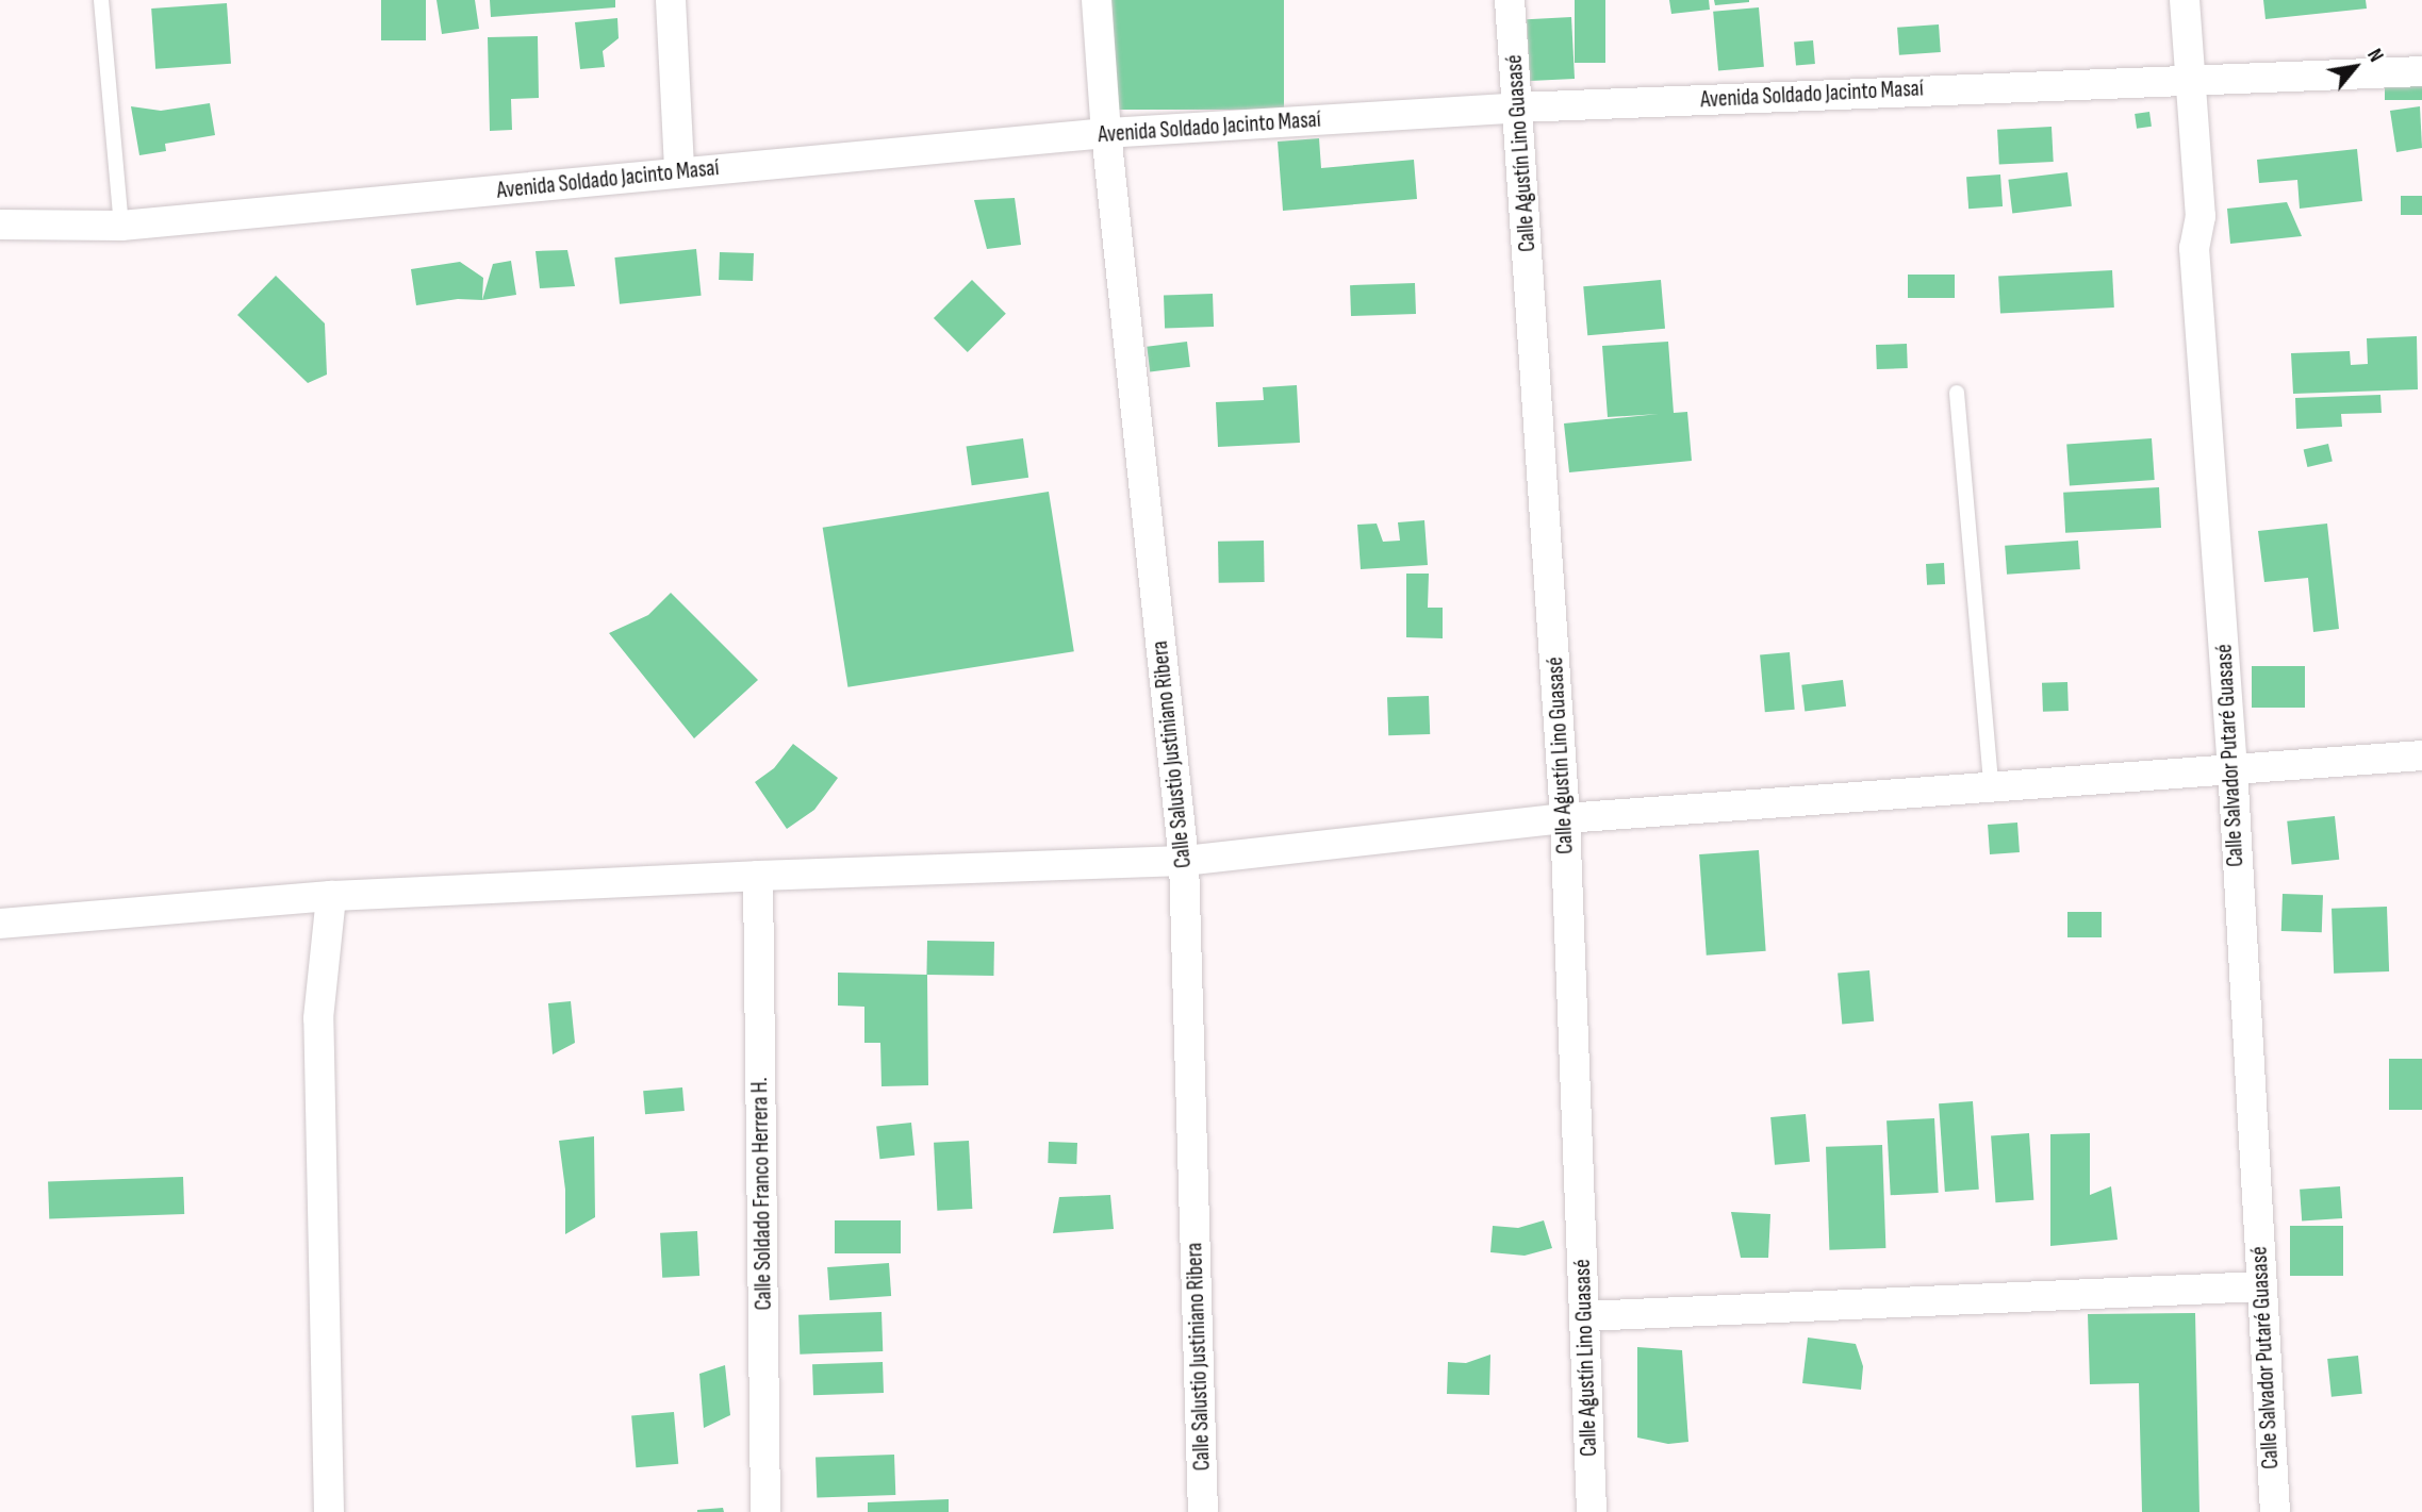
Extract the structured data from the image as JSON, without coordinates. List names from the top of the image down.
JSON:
{
  "streets": {
    "street": [
      "Avenida Soldado Jacinto Masaí",
      "Calle Agustín Lino Guasasé",
      "Calle Salustio Justiniano Ribera",
      "Calle Salvador Putaré Guasasé",
      "Calle Soldado Franco Herrera H."
    ]
  },
  "crossings": [
    ["Avenida Soldado Jacinto Masaí", "Calle Agustín Lino Guasasé"],
    ["Avenida Soldado Jacinto Masaí", "Calle Salustio Justiniano Ribera"],
    ["Avenida Soldado Jacinto Masaí", "Calle Salvador Putaré Guasasé"]
  ],
  "north": "top right"
}
